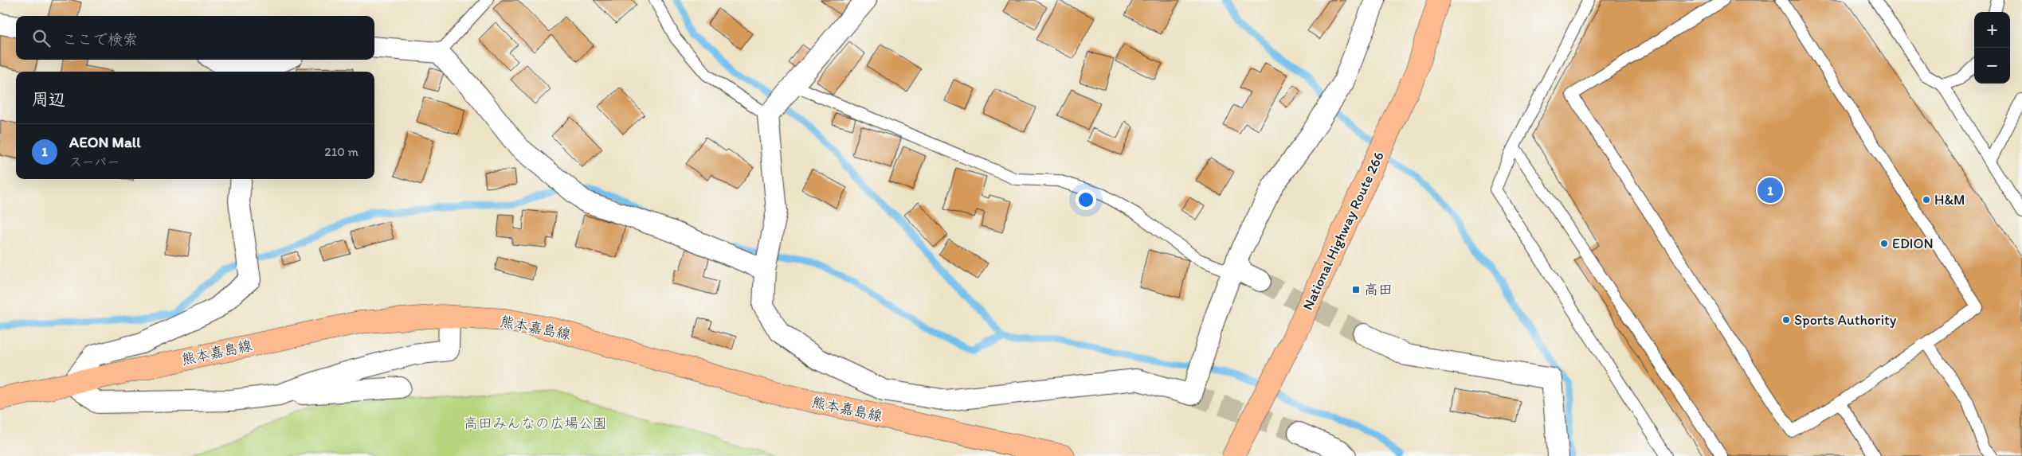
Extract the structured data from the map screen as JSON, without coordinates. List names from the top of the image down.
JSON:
{
  "streets": {
    "main road": ["National Highway Route 266", "熊本嘉島線"]
  },
  "parks": ["高田みんなの広場公園"],
  "places": {
    "other": ["H&M", "EDION", "Sports Authority"],
    "transit": ["高田"]
  },
  "page": {
    "map_buttons": ["+", "−"],
    "search": "ここで検索",
    "heading": "周辺",
    "list": [
      {
        "mark": "1",
        "name": "AEON Mall",
        "note": "スーパー",
        "value": "210 m"
      }
    ],
    "pins": "1"
  }
}
